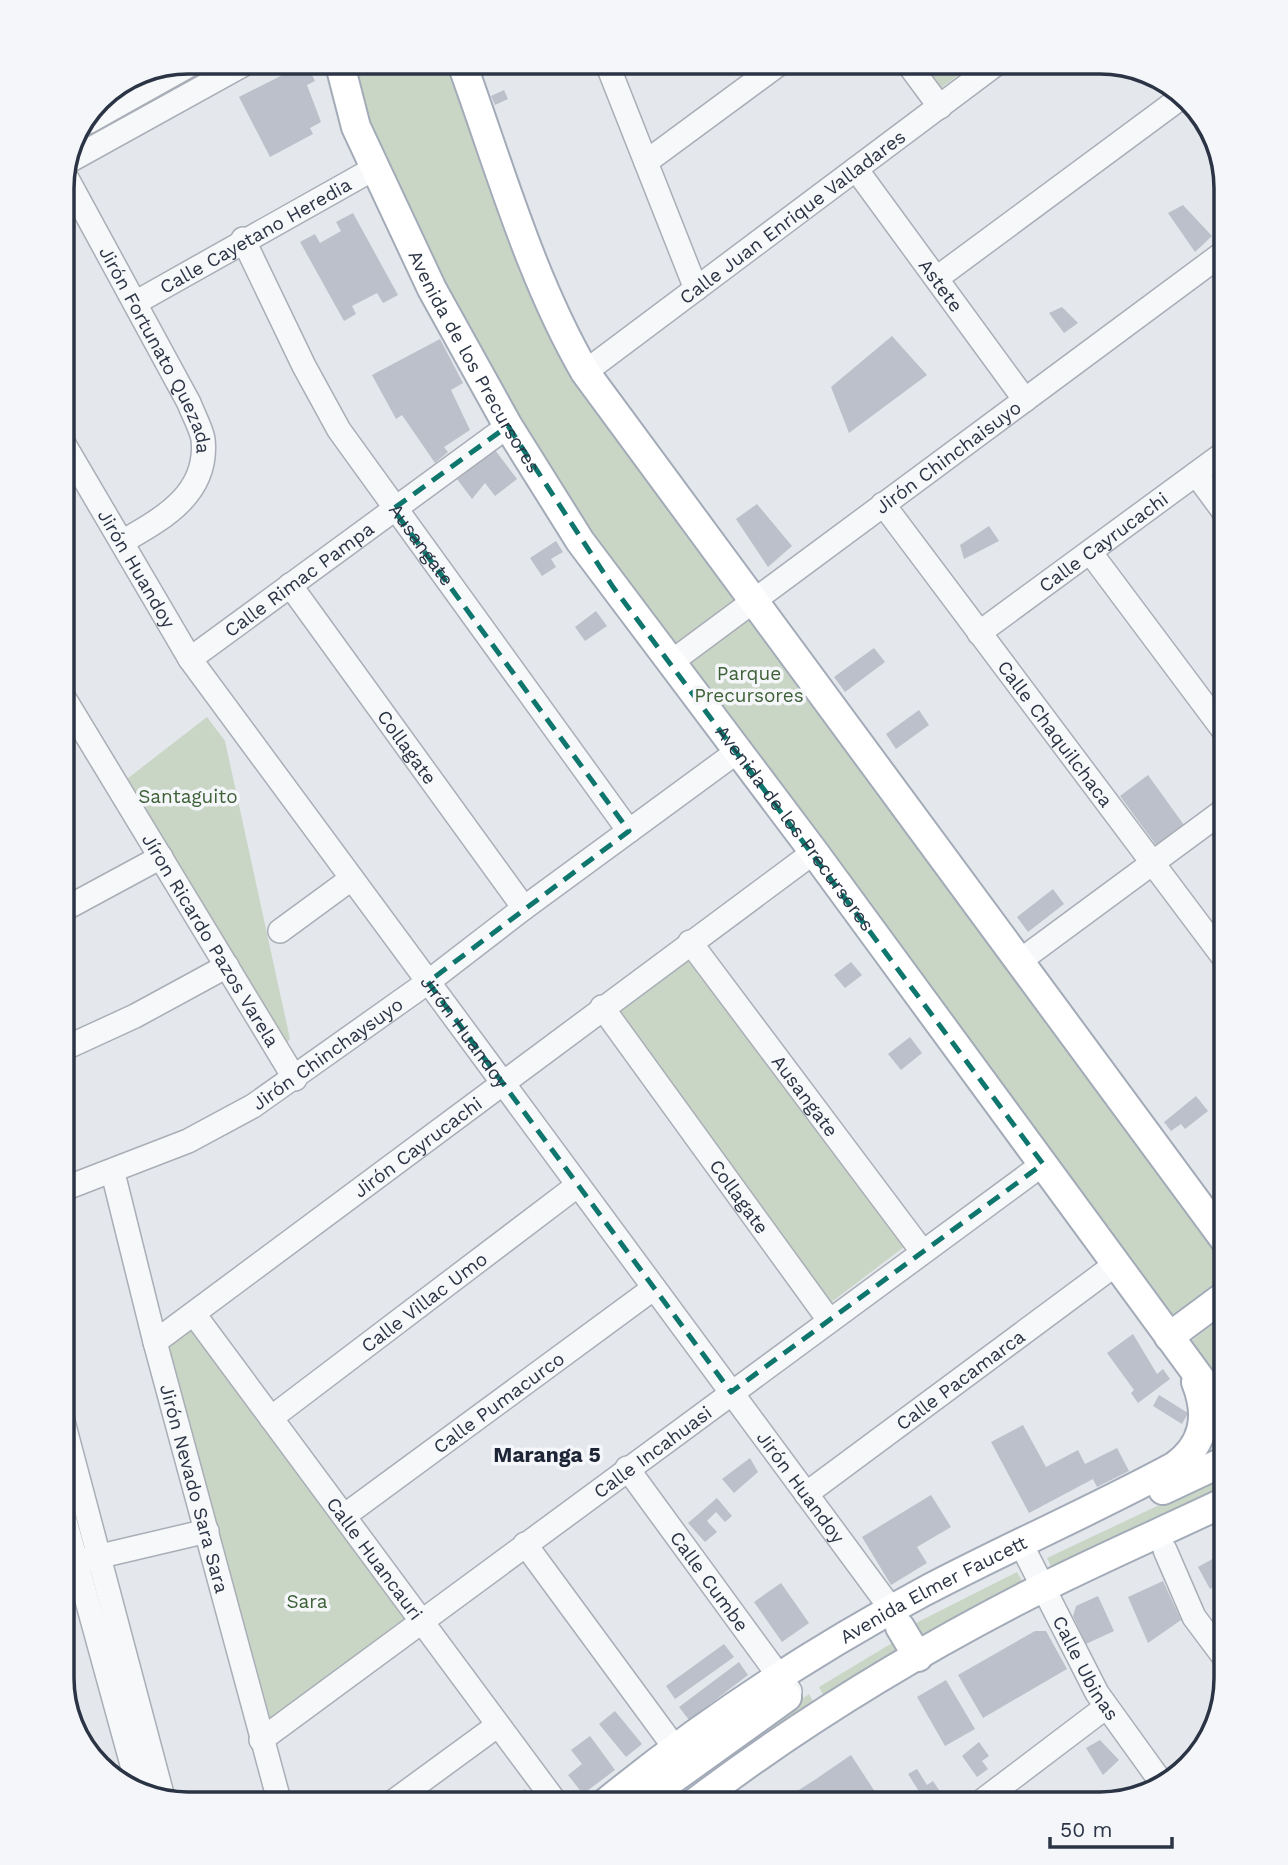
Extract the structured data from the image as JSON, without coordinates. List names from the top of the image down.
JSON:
{
  "streets": {
    "main road": ["Avenida de los Precursores", "Avenida Elmer Faucett"],
    "street": [
      "Calle Juan Enrique Valladares",
      "Calle Cayetano Heredia",
      "Astete",
      "Jirón Fortunato Quezada",
      "Jirón Chinchaisuyo",
      "Calle Cayrucachi",
      "Ausangate",
      "Jirón Huandoy",
      "Calle Rimac Pampa",
      "Calle Chaquilchaca",
      "Collagate",
      "Jíron Ricardo Pazos Varela",
      "Jirón Chinchaysuyo",
      "Jirón Cayrucachi",
      "Calle Villac Umo",
      "Calle Pacamarca",
      "Calle Pumacurco",
      "Calle Incahuasi",
      "Jirón Nevado Sara Sara",
      "Calle Huancauri",
      "Calle Cumbe",
      "Calle Ubinas"
    ]
  },
  "crossings": [
    ["Calle Juan Enrique Valladares", "Astete"],
    ["Calle Cayetano Heredia", "Jirón Fortunato Quezada"],
    ["Calle Cayetano Heredia", "Avenida de los Precursores"],
    ["Calle Cayetano Heredia", "Ausangate"],
    ["Astete", "Jirón Chinchaisuyo"],
    ["Jirón Fortunato Quezada", "Jirón Huandoy"],
    ["Avenida de los Precursores", "Jirón Chinchaisuyo"],
    ["Avenida de los Precursores", "Calle Rimac Pampa"],
    ["Avenida de los Precursores", "Jirón Chinchaysuyo"],
    ["Avenida de los Precursores", "Jirón Cayrucachi"],
    ["Avenida de los Precursores", "Calle Pacamarca"],
    ["Avenida de los Precursores", "Calle Incahuasi"],
    ["Avenida de los Precursores", "Avenida Elmer Faucett"],
    ["Jirón Chinchaisuyo", "Calle Chaquilchaca"],
    ["Calle Cayrucachi", "Calle Chaquilchaca"],
    ["Ausangate", "Calle Rimac Pampa"],
    ["Ausangate", "Jirón Chinchaysuyo"],
    ["Ausangate", "Jirón Cayrucachi"],
    ["Ausangate", "Calle Incahuasi"],
    ["Jirón Huandoy", "Calle Rimac Pampa"],
    ["Jirón Huandoy", "Jirón Chinchaysuyo"],
    ["Jirón Huandoy", "Jirón Cayrucachi"],
    ["Jirón Huandoy", "Calle Villac Umo"],
    ["Jirón Huandoy", "Calle Pacamarca"],
    ["Jirón Huandoy", "Calle Pumacurco"],
    ["Jirón Huandoy", "Calle Incahuasi"],
    ["Jirón Huandoy", "Avenida Elmer Faucett"],
    ["Calle Rimac Pampa", "Collagate"],
    ["Collagate", "Jirón Chinchaysuyo"],
    ["Collagate", "Jirón Cayrucachi"],
    ["Collagate", "Calle Incahuasi"],
    ["Jíron Ricardo Pazos Varela", "Jirón Chinchaysuyo"],
    ["Jirón Chinchaysuyo", "Jirón Nevado Sara Sara"],
    ["Jirón Cayrucachi", "Jirón Nevado Sara Sara"],
    ["Jirón Cayrucachi", "Calle Huancauri"],
    ["Calle Villac Umo", "Calle Huancauri"],
    ["Calle Pumacurco", "Calle Huancauri"],
    ["Calle Incahuasi", "Jirón Nevado Sara Sara"],
    ["Calle Incahuasi", "Calle Huancauri"],
    ["Calle Incahuasi", "Calle Cumbe"],
    ["Calle Cumbe", "Avenida Elmer Faucett"],
    ["Avenida Elmer Faucett", "Calle Ubinas"]
  ],
  "districts": ["Maranga 5"],
  "parks": ["Parque Precursores", "Santaguito", "Sara"],
  "scale_bar": "50 m"
}
